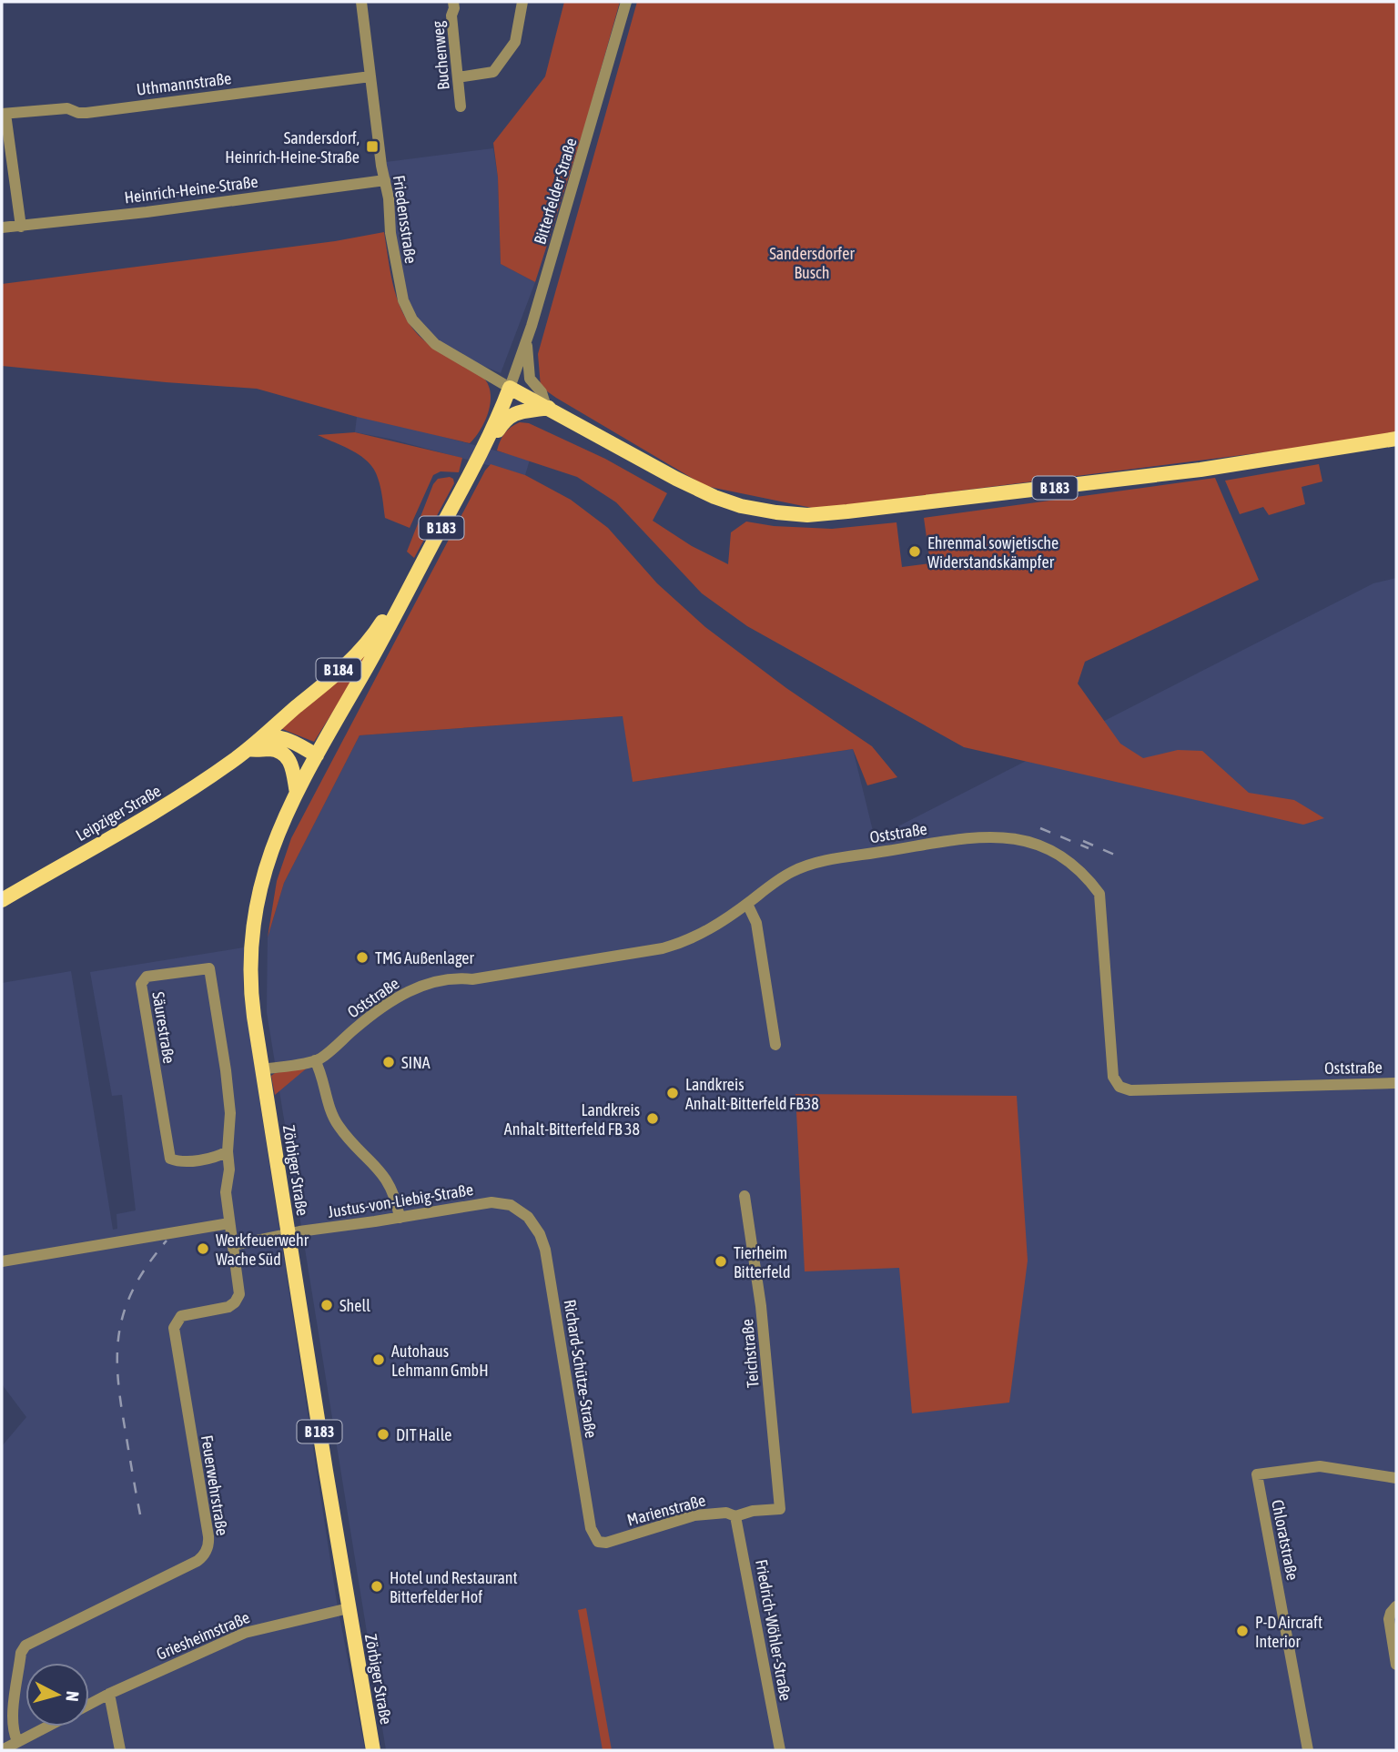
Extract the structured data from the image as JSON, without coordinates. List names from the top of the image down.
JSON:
{
  "streets": {
    "main road": [
      "B 183",
      "B 184",
      "Leipziger Straße",
      "Zörbiger Straße"
    ],
    "street": [
      "Buchenweg",
      "Uthmannstraße",
      "Heinrich-Heine-Straße",
      "Bitterfelder Straße",
      "Friedensstraße",
      "Oststraße",
      "Säurestraße",
      "Justus-von-Liebig-Straße",
      "Teichstraße",
      "Richard-Schütze-Straße",
      "Feuerwehrstraße",
      "Marienstraße",
      "Chloratstraße",
      "Friedrich-Wöhler-Straße",
      "Griesheimstraße"
    ]
  },
  "crossings": [
    ["Uthmannstraße", "Friedensstraße"],
    ["Heinrich-Heine-Straße", "Friedensstraße"],
    ["Bitterfelder Straße", "Friedensstraße"],
    ["Bitterfelder Straße", "B 183"],
    ["Friedensstraße", "B 183"],
    ["B 183", "B 184"],
    ["B 183", "Zörbiger Straße"],
    ["B 184", "Leipziger Straße"],
    ["Oststraße", "Zörbiger Straße"],
    ["Säurestraße", "Feuerwehrstraße"],
    ["Zörbiger Straße", "Justus-von-Liebig-Straße"],
    ["Zörbiger Straße", "Griesheimstraße"],
    ["Justus-von-Liebig-Straße", "Richard-Schütze-Straße"],
    ["Teichstraße", "Marienstraße"],
    ["Richard-Schütze-Straße", "Marienstraße"],
    ["Marienstraße", "Friedrich-Wöhler-Straße"]
  ],
  "parks": ["Sandersdorfer Busch"],
  "places": {
    "transit": ["Sandersdorf, Heinrich-Heine-Straße"],
    "other": [
      "Ehrenmal sowjetische Widerstandskämpfer",
      "TMG Außenlager",
      "SINA",
      "Landkreis Anhalt-Bitterfeld FB38",
      "Landkreis Anhalt-Bitterfeld FB 38",
      "Werkfeuerwehr Wache Süd",
      "Tierheim Bitterfeld",
      "Shell",
      "Autohaus Lehmann GmbH",
      "DIT Halle",
      "Hotel und Restaurant Bitterfelder Hof",
      "P-D Aircraft Interior"
    ]
  },
  "north": "right"
}
